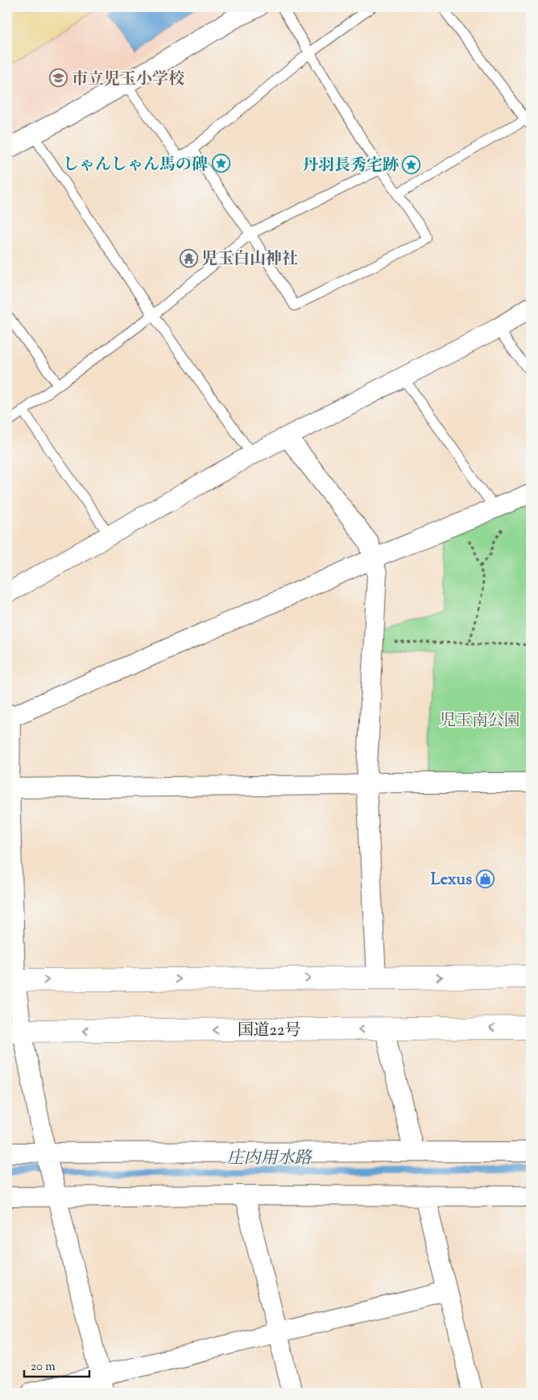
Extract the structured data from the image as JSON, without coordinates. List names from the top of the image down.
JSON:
{
  "streets": {
    "highway": ["国道22号"]
  },
  "water": ["庄内用水路"],
  "parks": ["児玉南公園"],
  "places": {
    "school or university": ["市立児玉小学校"],
    "place": ["しゃんしゃん馬の碑", "丹羽長秀宅跡"],
    "temple": ["児玉白山神社"],
    "shop": ["Lexus"]
  },
  "scale_bar": "20 m"
}
